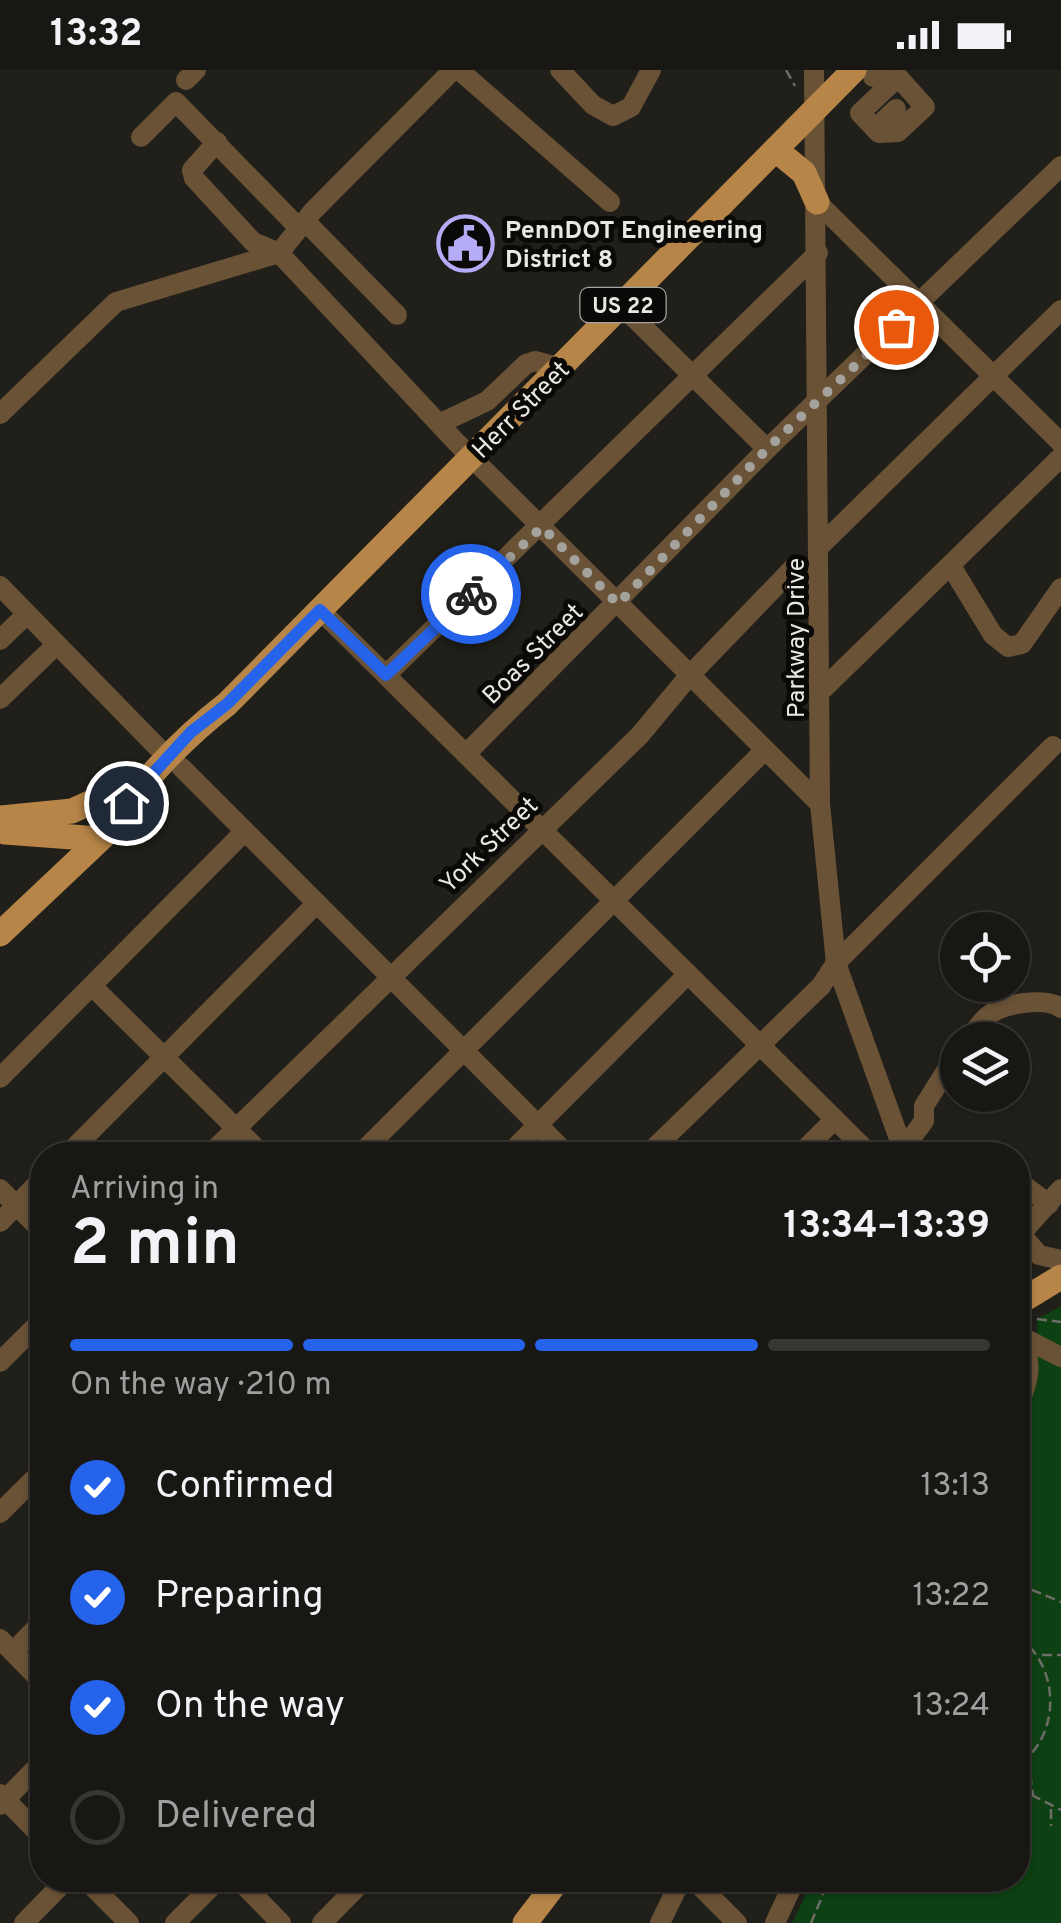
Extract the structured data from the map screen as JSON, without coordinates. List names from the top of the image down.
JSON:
{
  "streets": {
    "main road": ["US 22", "Herr Street"],
    "street": ["Parkway Drive", "Boas Street", "York Street"]
  },
  "crossings": [
    ["US 22", "Herr Street"],
    ["Herr Street", "Parkway Drive"],
    ["Parkway Drive", "Boas Street"]
  ],
  "places": {
    "public building": ["PennDOT Engineering District 8"]
  },
  "page": {
    "status": "13:32",
    "heading": ["2 min", "Arriving in", "13:34–13:39"],
    "bar": "On the way · 210 m",
    "list": [
      ["Confirmed", "13:13"],
      ["Preparing", "13:22"],
      ["On the way", "13:24"],
      "Delivered"
    ]
  }
}
